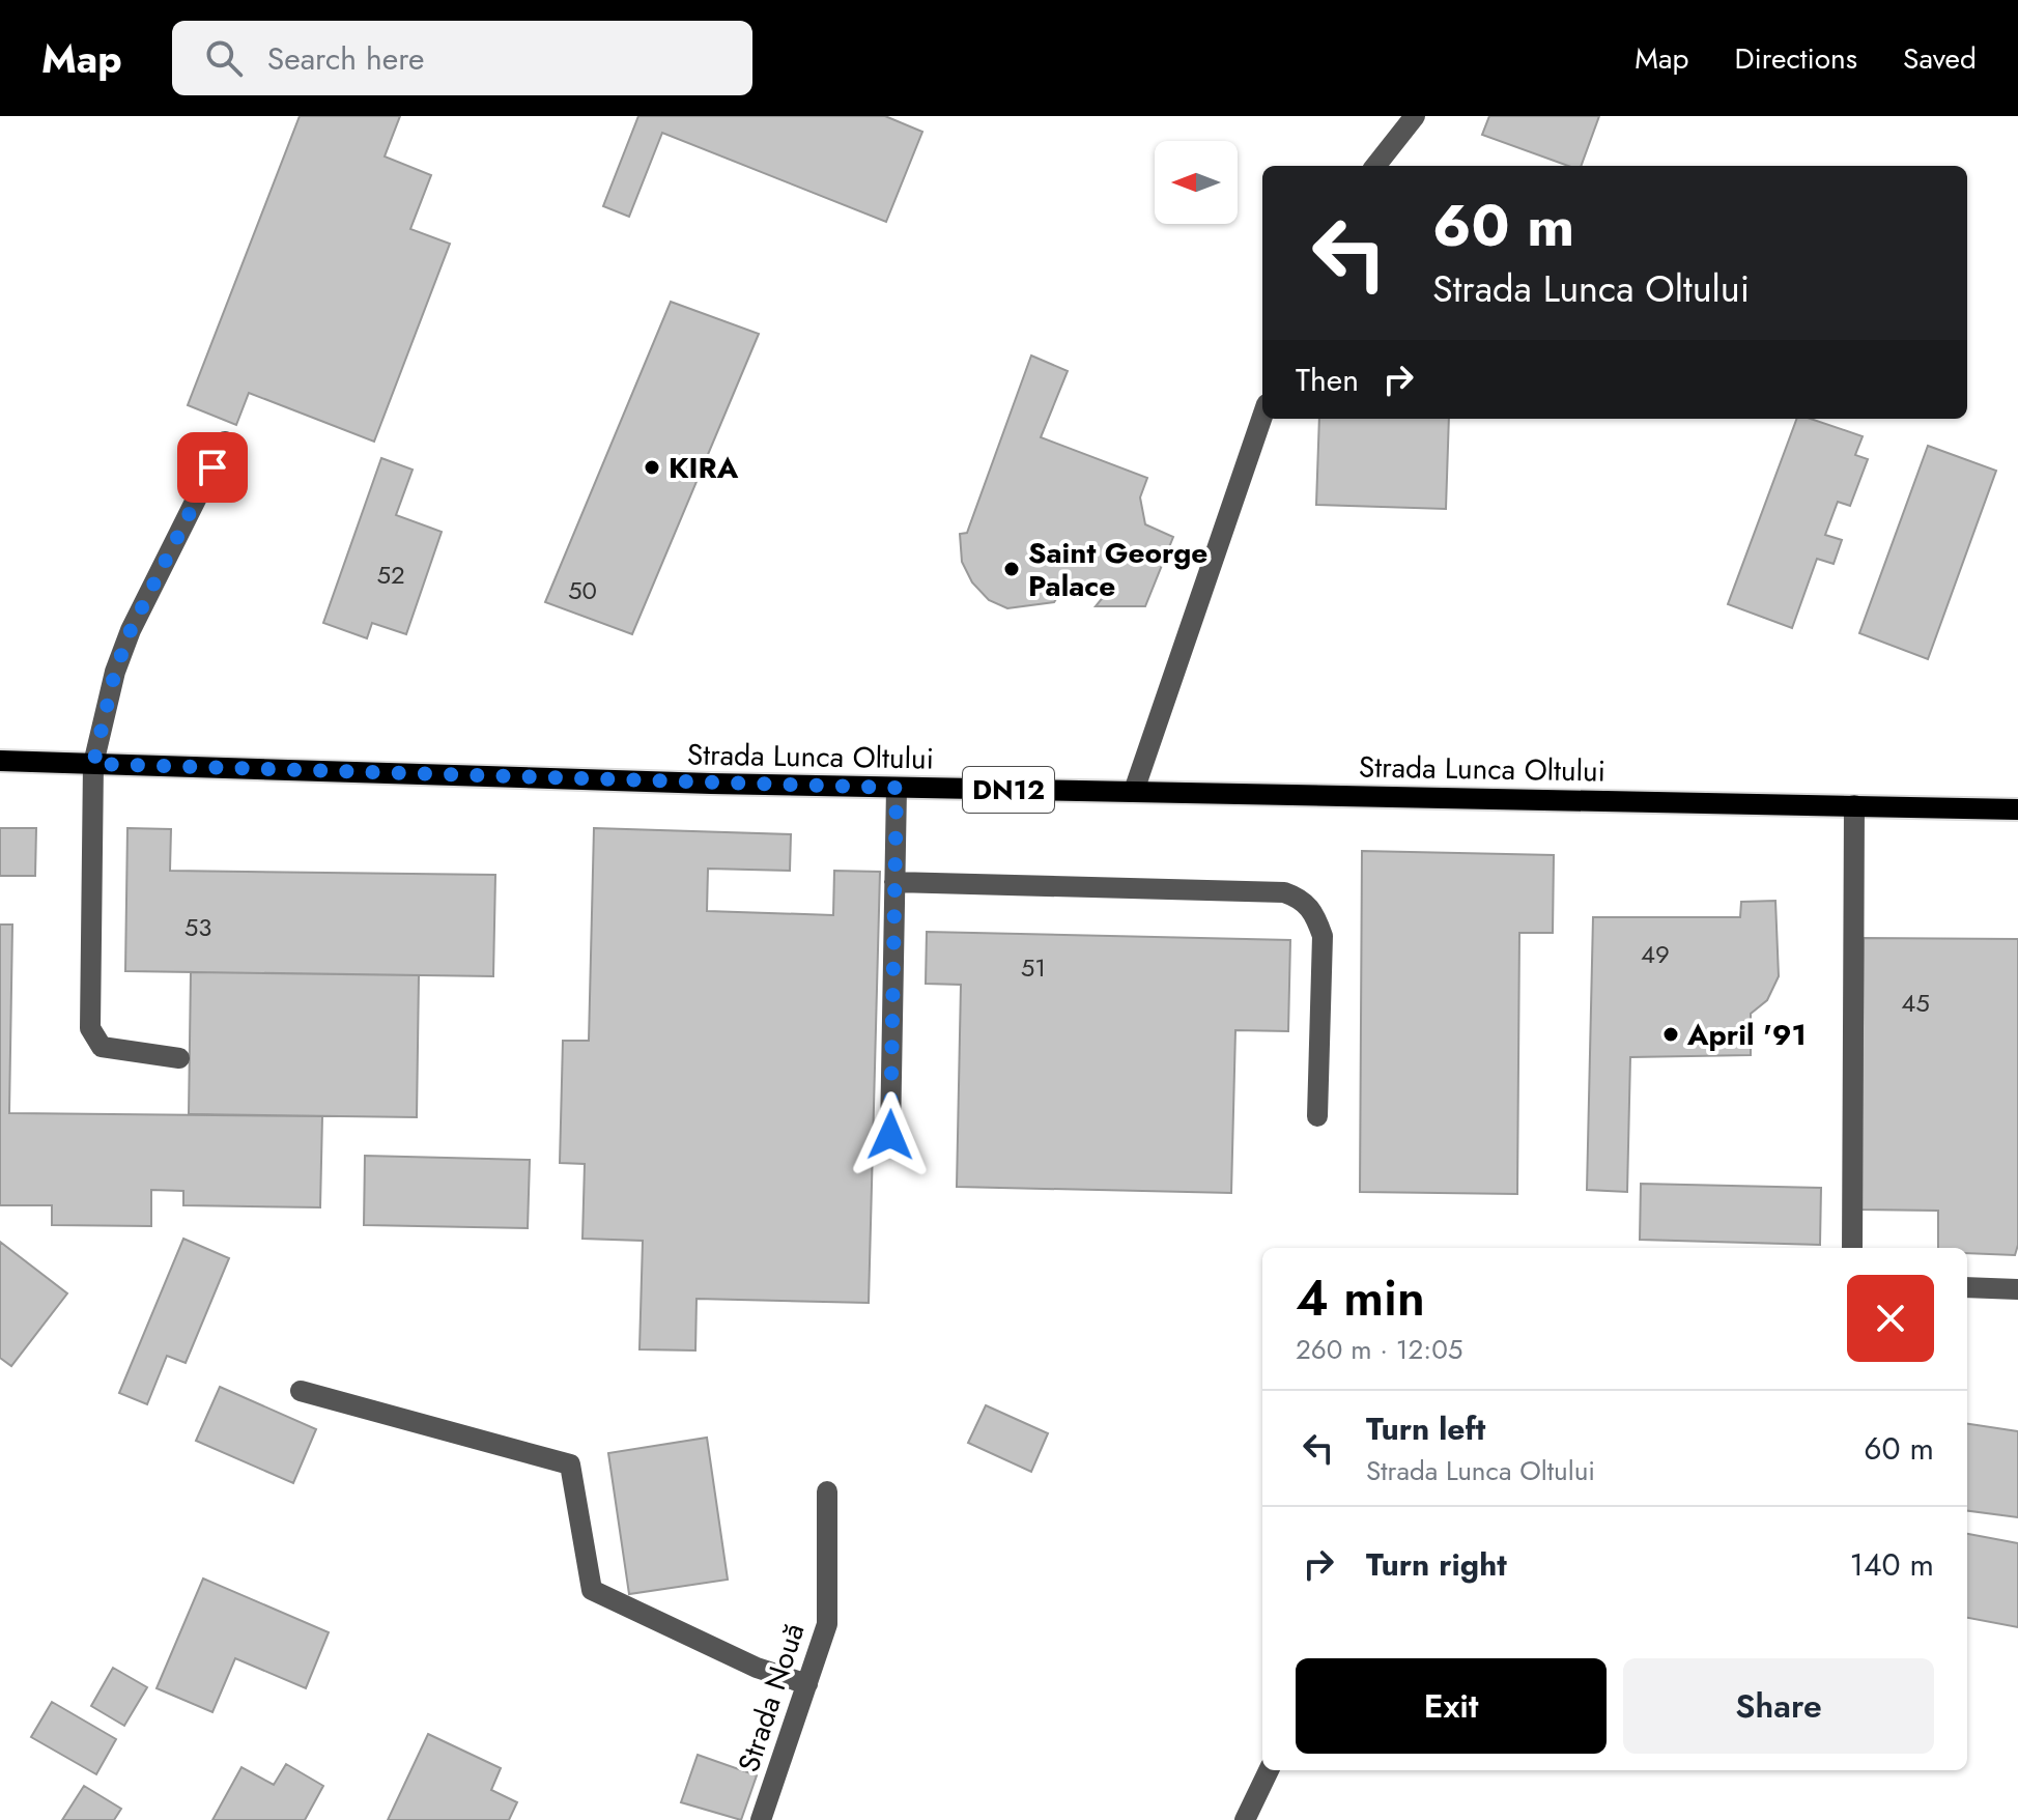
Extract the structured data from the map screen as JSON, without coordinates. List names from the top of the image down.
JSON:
{
  "streets": {
    "main road": ["Strada Lunca Oltului", "DN12"],
    "street": ["Strada Nouă"]
  },
  "places": ["KIRA", "Saint George Palace", "April '91"],
  "house_numbers": [
    "52",
    "50",
    "53",
    "49",
    "51",
    "45"
  ],
  "north": "left",
  "page": {
    "header": "Map",
    "search": "Search here",
    "nav": ["Map", "Directions", "Saved"],
    "turn": ["60 m", "Strada Lunca Oltului"],
    "then": "Then",
    "heading": ["4 min", "260 m · 12:05"],
    "list": [
      {
        "name": "Turn left",
        "note": "Strada Lunca Oltului",
        "value": "60 m"
      },
      {
        "name": "Turn right",
        "value": "140 m"
      }
    ],
    "buttons": ["Exit", "Share"]
  }
}
